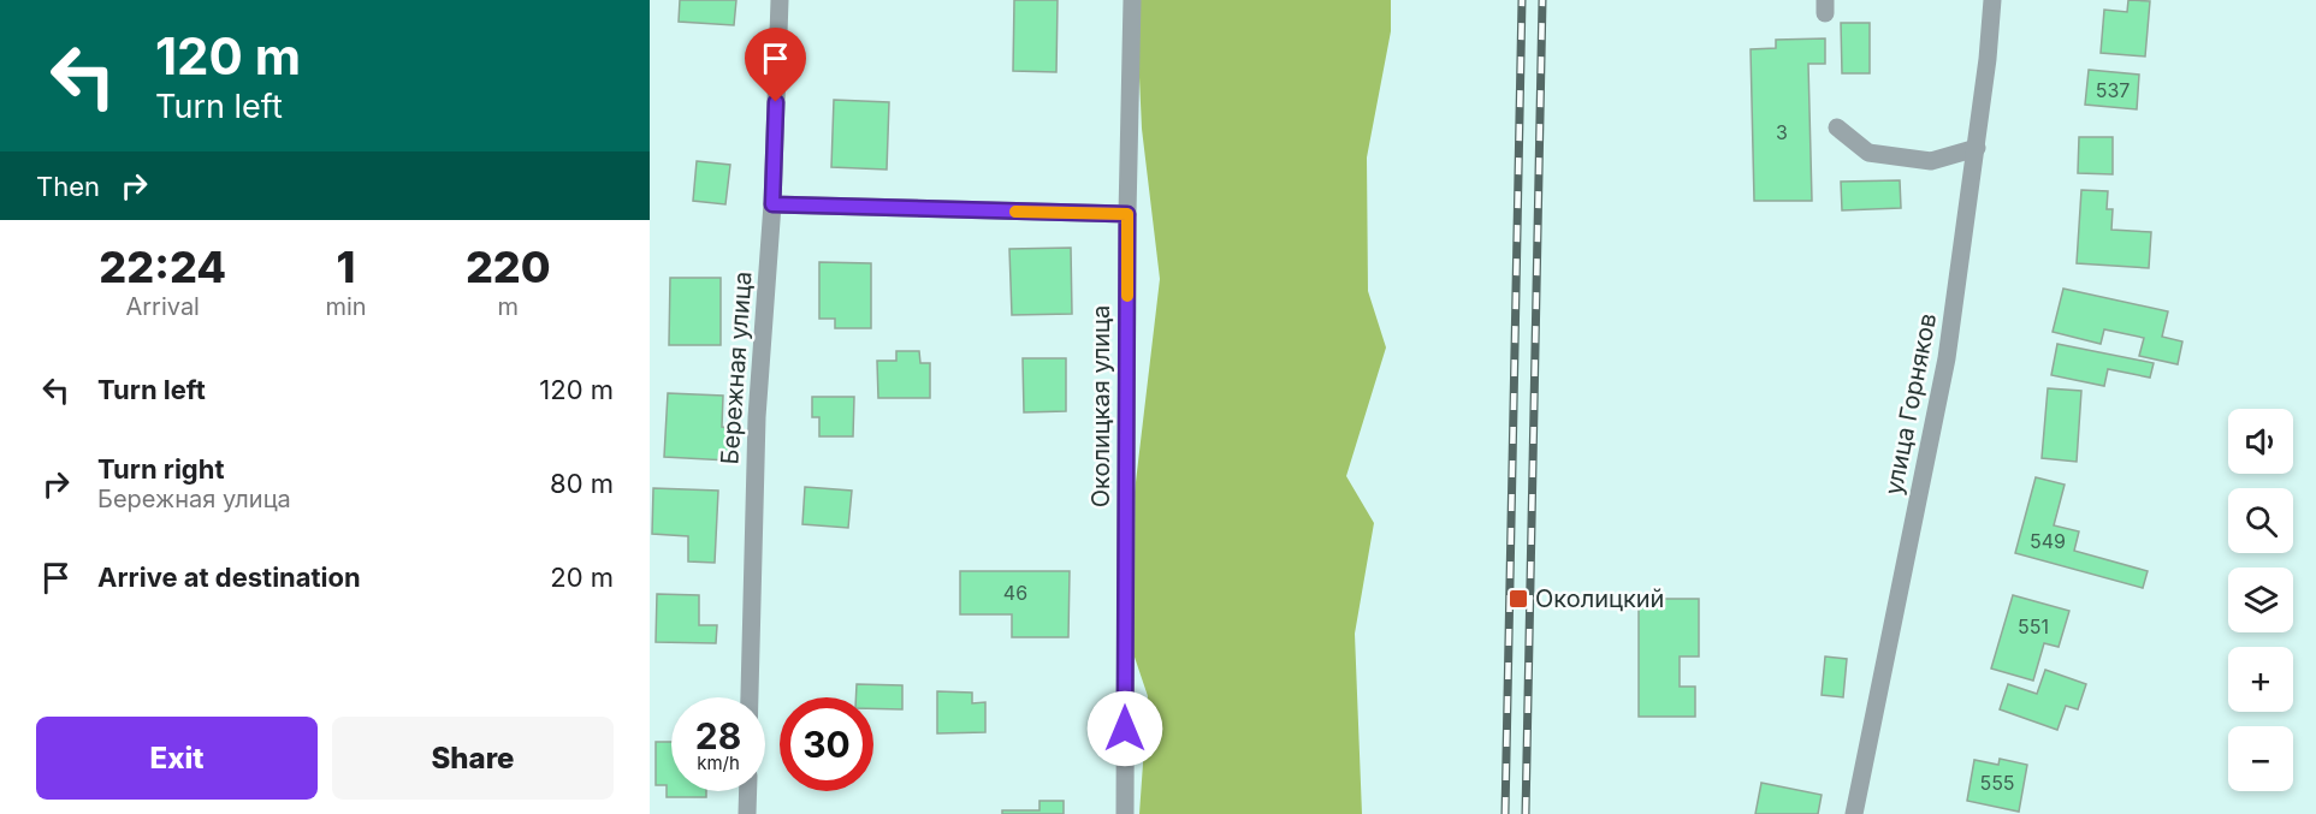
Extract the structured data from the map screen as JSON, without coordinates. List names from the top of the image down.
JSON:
{
  "streets": {
    "street": ["Бережная улица", "улица Горняков", "Околицкая улица"]
  },
  "places": {
    "transit": ["Околицкий"]
  },
  "house_numbers": [
    "537",
    "3",
    "549",
    "46",
    "551",
    "555"
  ],
  "page": {
    "turn": ["120 m", "Turn left"],
    "then": "Then",
    "eta": [
      "22:24",
      "Arrival",
      "1",
      "min",
      "220",
      "m"
    ],
    "list": [
      {
        "name": "Turn left",
        "value": "120 m"
      },
      {
        "name": "Turn right",
        "note": "Бережная улица",
        "value": "80 m"
      },
      {
        "name": "Arrive at destination",
        "value": "20 m"
      }
    ],
    "map_buttons": ["+", "−"],
    "speed": "28 km/h",
    "limit": "30",
    "buttons": ["Exit", "Share"]
  }
}
